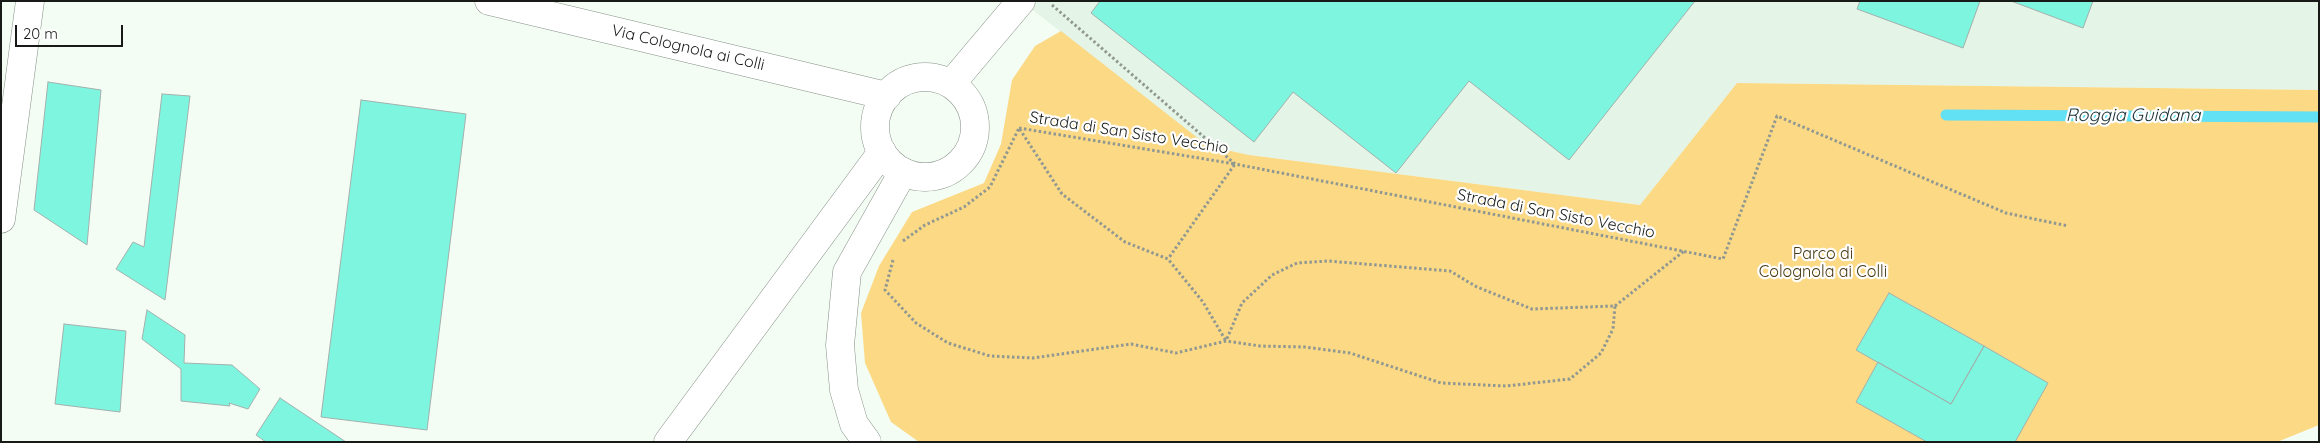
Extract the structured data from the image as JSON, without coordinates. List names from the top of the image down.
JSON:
{
  "streets": {
    "main road": ["Via Colognola ai Colli"],
    "path": ["Strada di San Sisto Vecchio"]
  },
  "water": ["Roggia Guidana"],
  "parks": ["Parco di Colognola ai Colli"],
  "scale_bar": "20 m"
}
